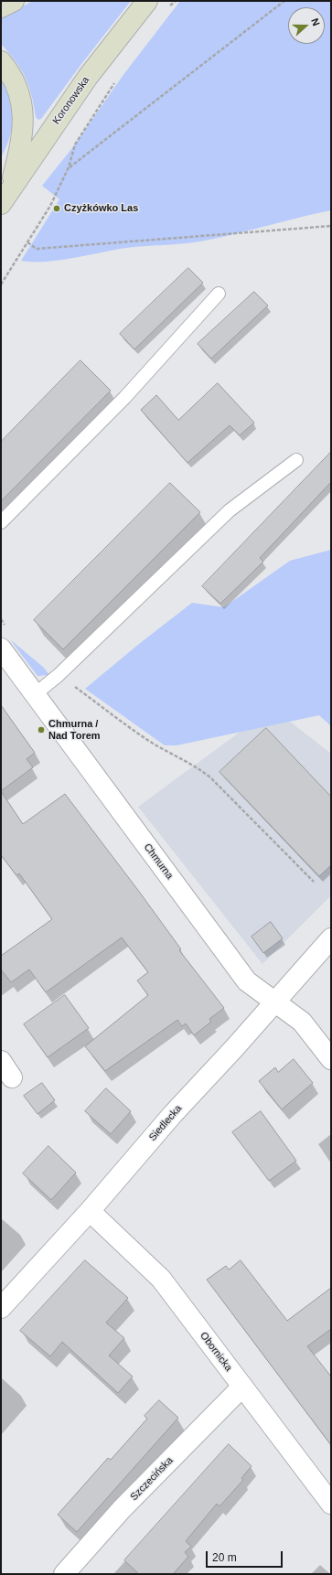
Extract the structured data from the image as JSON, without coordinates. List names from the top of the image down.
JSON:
{
  "streets": {
    "main road": ["Koronowska"],
    "street": [
      "Chmurna",
      "Siedlecka",
      "Obornicka",
      "Szczecińska"
    ]
  },
  "crossings": [
    ["Chmurna", "Siedlecka"],
    ["Siedlecka", "Obornicka"],
    ["Obornicka", "Szczecińska"]
  ],
  "places": ["Czyżkówko Las", "Chmurna / Nad Torem"],
  "scale_bar": "20 m",
  "north": "right"
}
